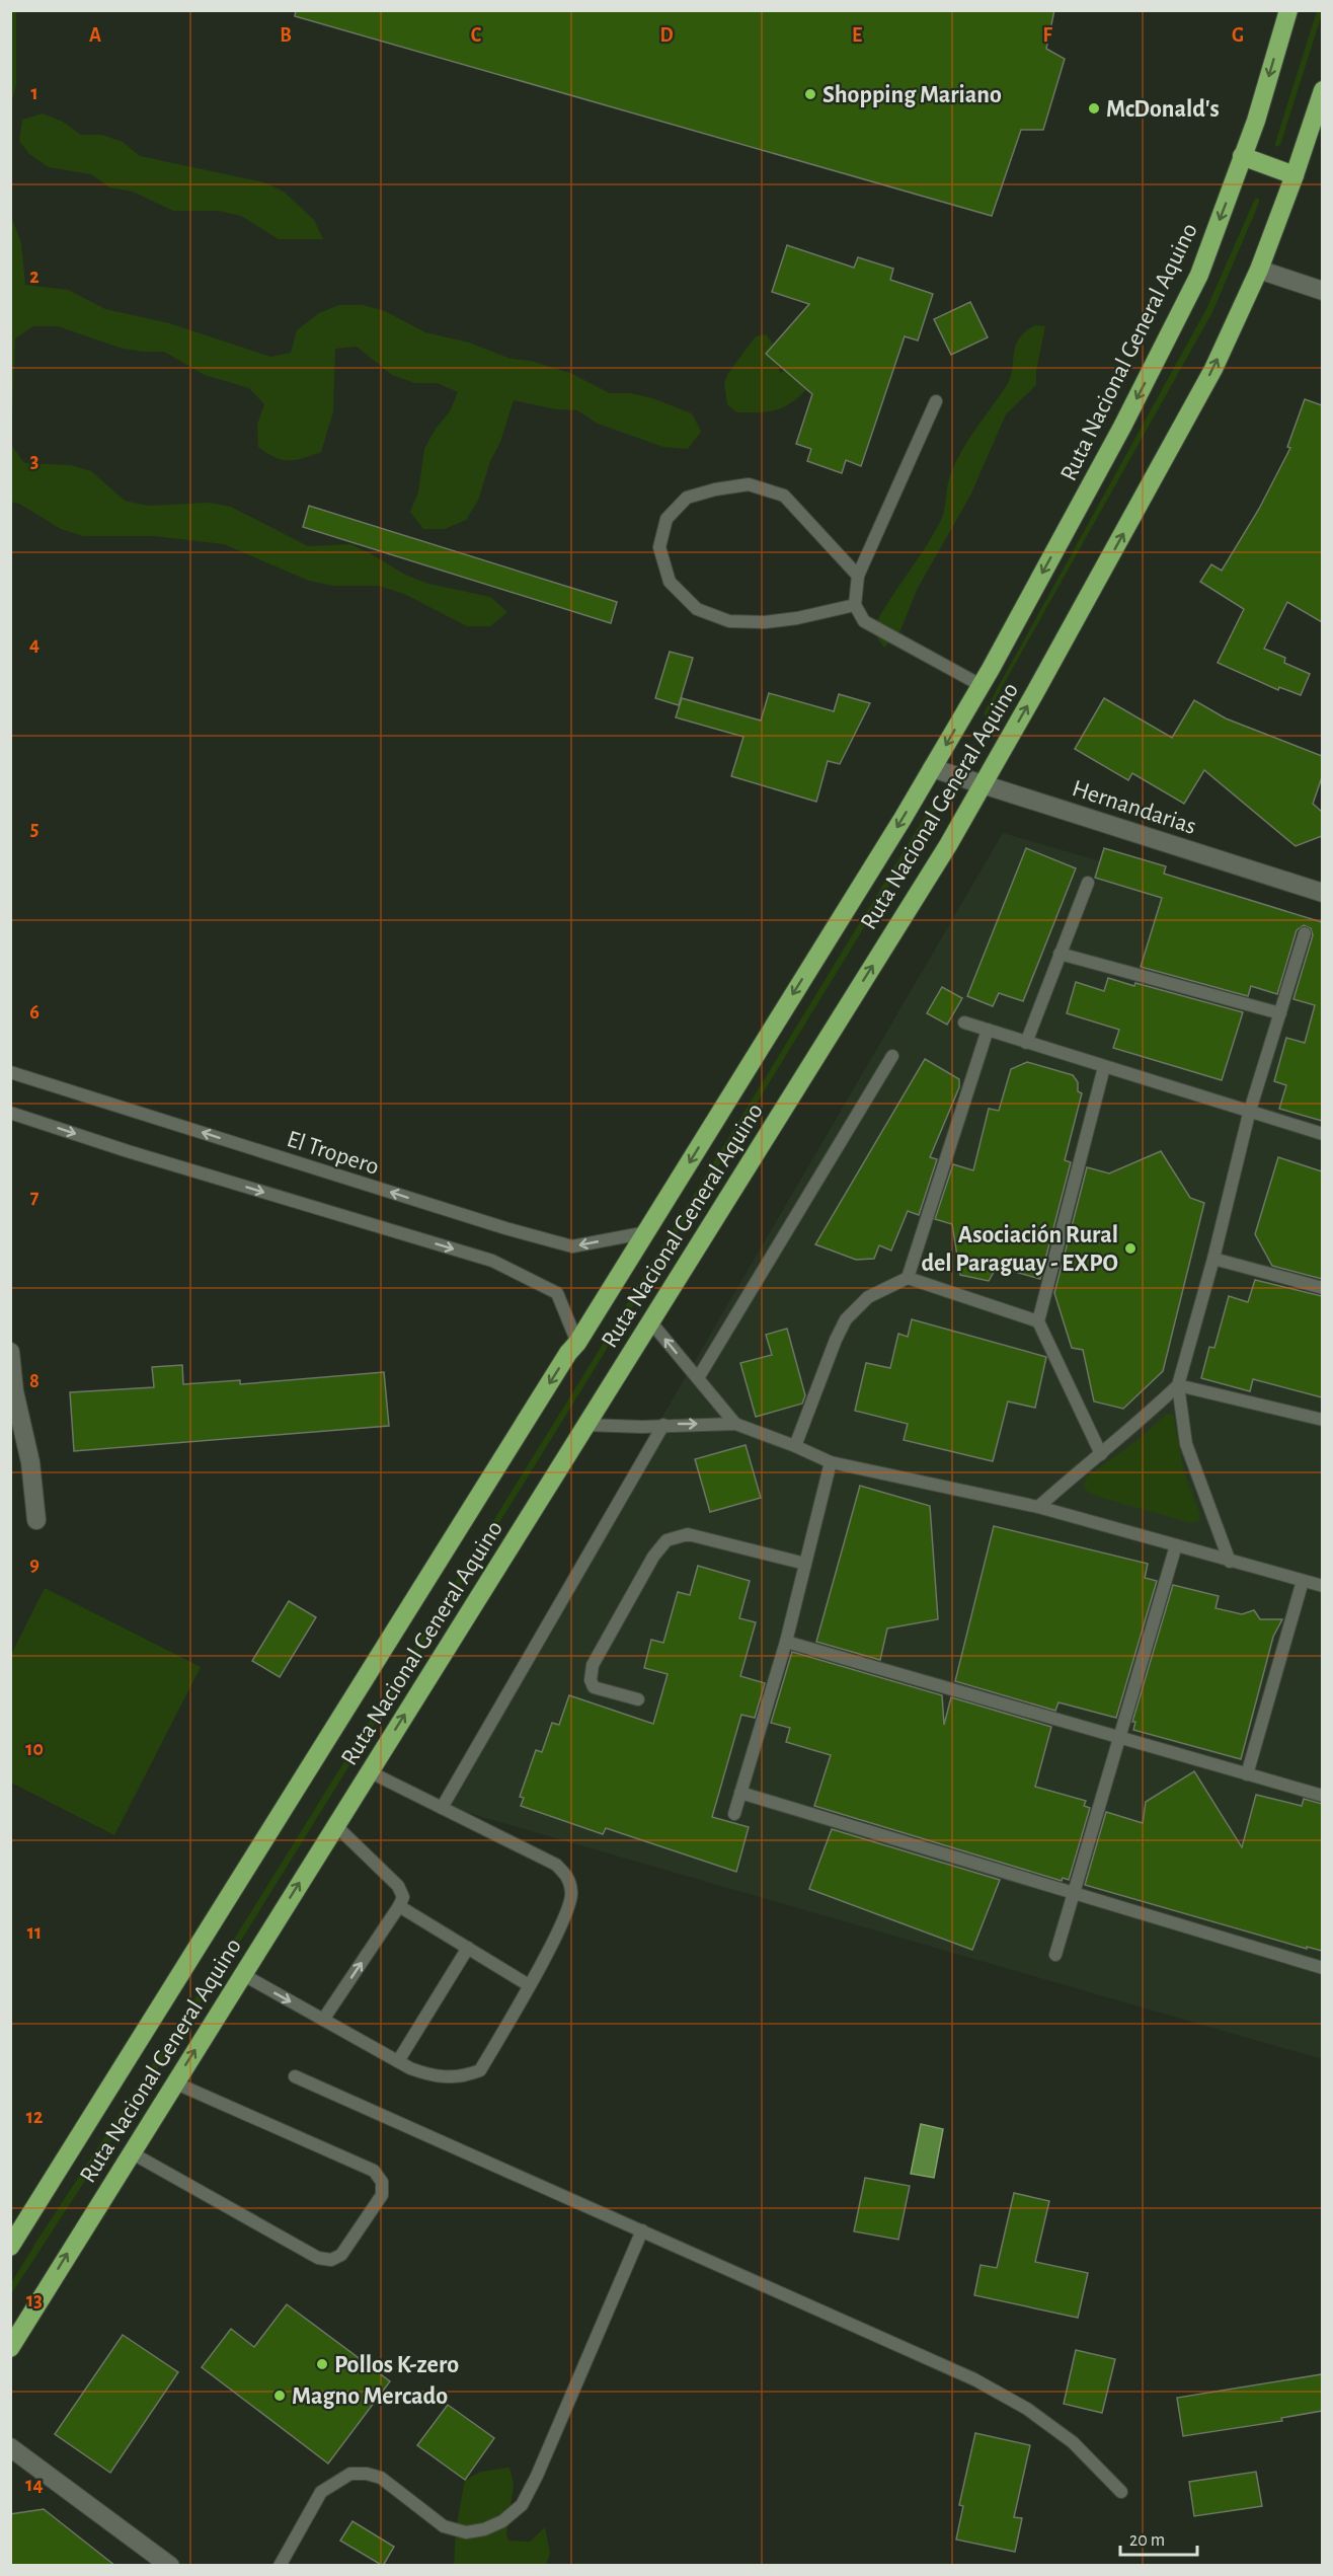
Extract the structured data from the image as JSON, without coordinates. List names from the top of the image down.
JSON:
{
  "streets": {
    "highway": ["Ruta Nacional General Aquino"],
    "street": ["Hernandarias"],
    "lane": ["El Tropero"]
  },
  "crossings": [
    ["Ruta Nacional General Aquino", "Hernandarias"],
    ["Ruta Nacional General Aquino", "El Tropero"]
  ],
  "places": [
    "Shopping Mariano",
    "McDonald's",
    "Asociación Rural del Paraguay - EXPO",
    "Pollos K-zero",
    "Magno Mercado"
  ],
  "scale_bar": "20 m",
  "grid": {
    "columns": [
      "A",
      "B",
      "C",
      "D",
      "E",
      "F",
      "G"
    ],
    "rows": [
      "1",
      "2",
      "3",
      "4",
      "5",
      "6",
      "7",
      "8",
      "9",
      "10",
      "11",
      "12",
      "13",
      "14"
    ]
  }
}
